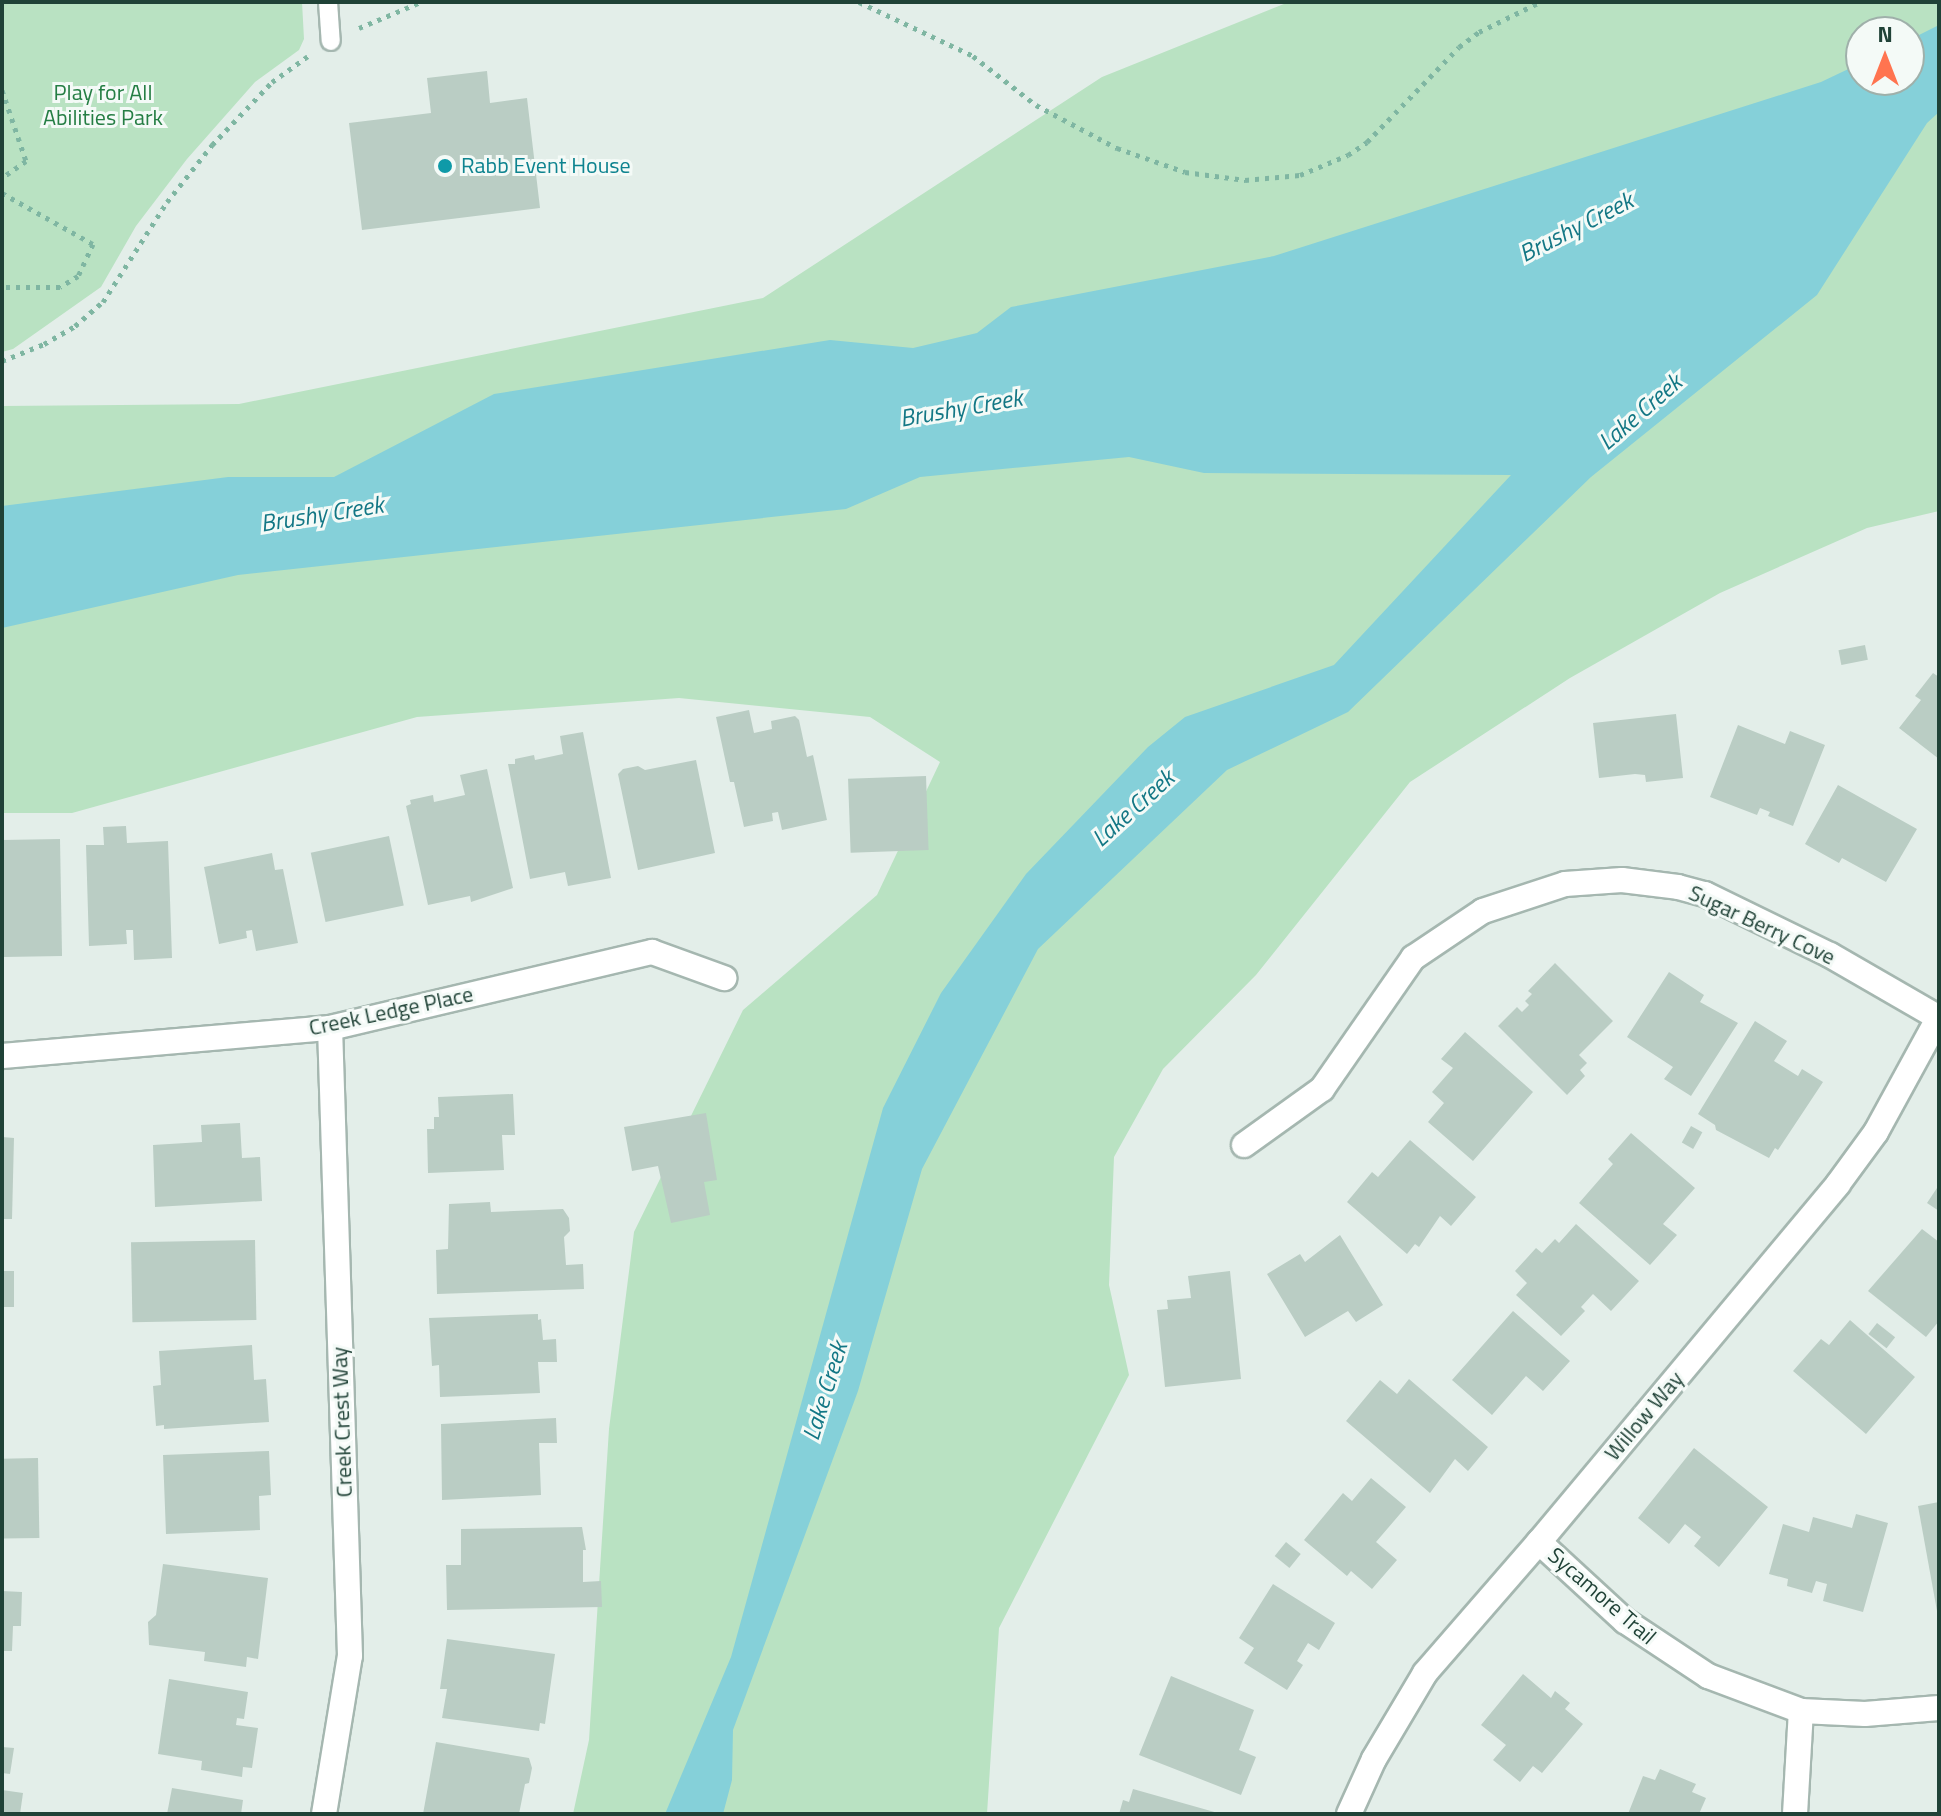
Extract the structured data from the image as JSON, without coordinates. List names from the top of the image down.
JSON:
{
  "streets": {
    "street": [
      "Sugar Berry Cove",
      "Creek Ledge Place",
      "Willow Way",
      "Creek Crest Way",
      "Sycamore Trail"
    ]
  },
  "crossings": [
    ["Sugar Berry Cove", "Willow Way"],
    ["Creek Ledge Place", "Creek Crest Way"],
    ["Willow Way", "Sycamore Trail"]
  ],
  "water": ["Brushy Creek", "Lake Creek"],
  "parks": ["Play for All Abilities Park"],
  "places": ["Rabb Event House"],
  "north": "top"
}
